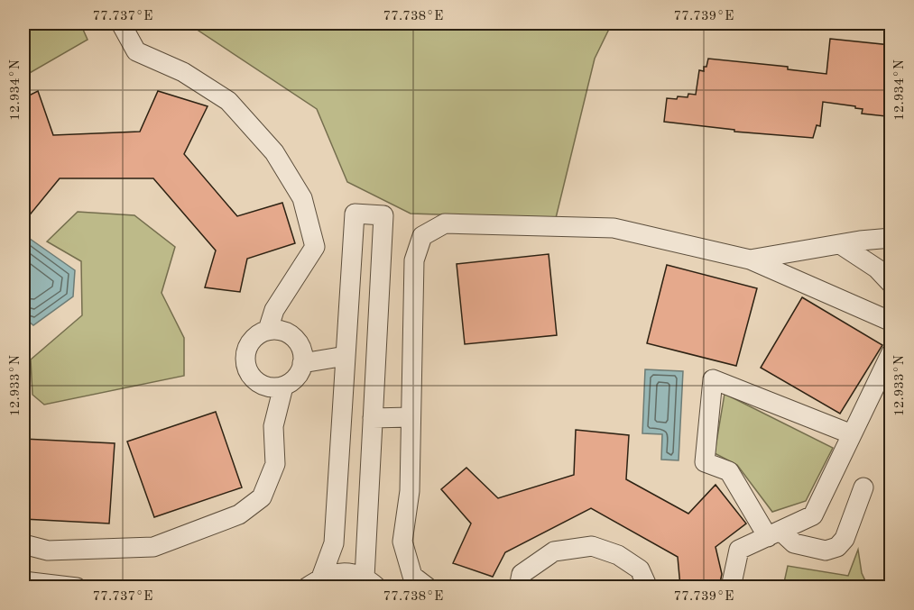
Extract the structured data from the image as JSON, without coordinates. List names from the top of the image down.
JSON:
{
  "coordinates": [
    "77.737°E",
    "77.738°E",
    "77.739°E",
    "12.934°N",
    "12.933°N"
  ]
}
